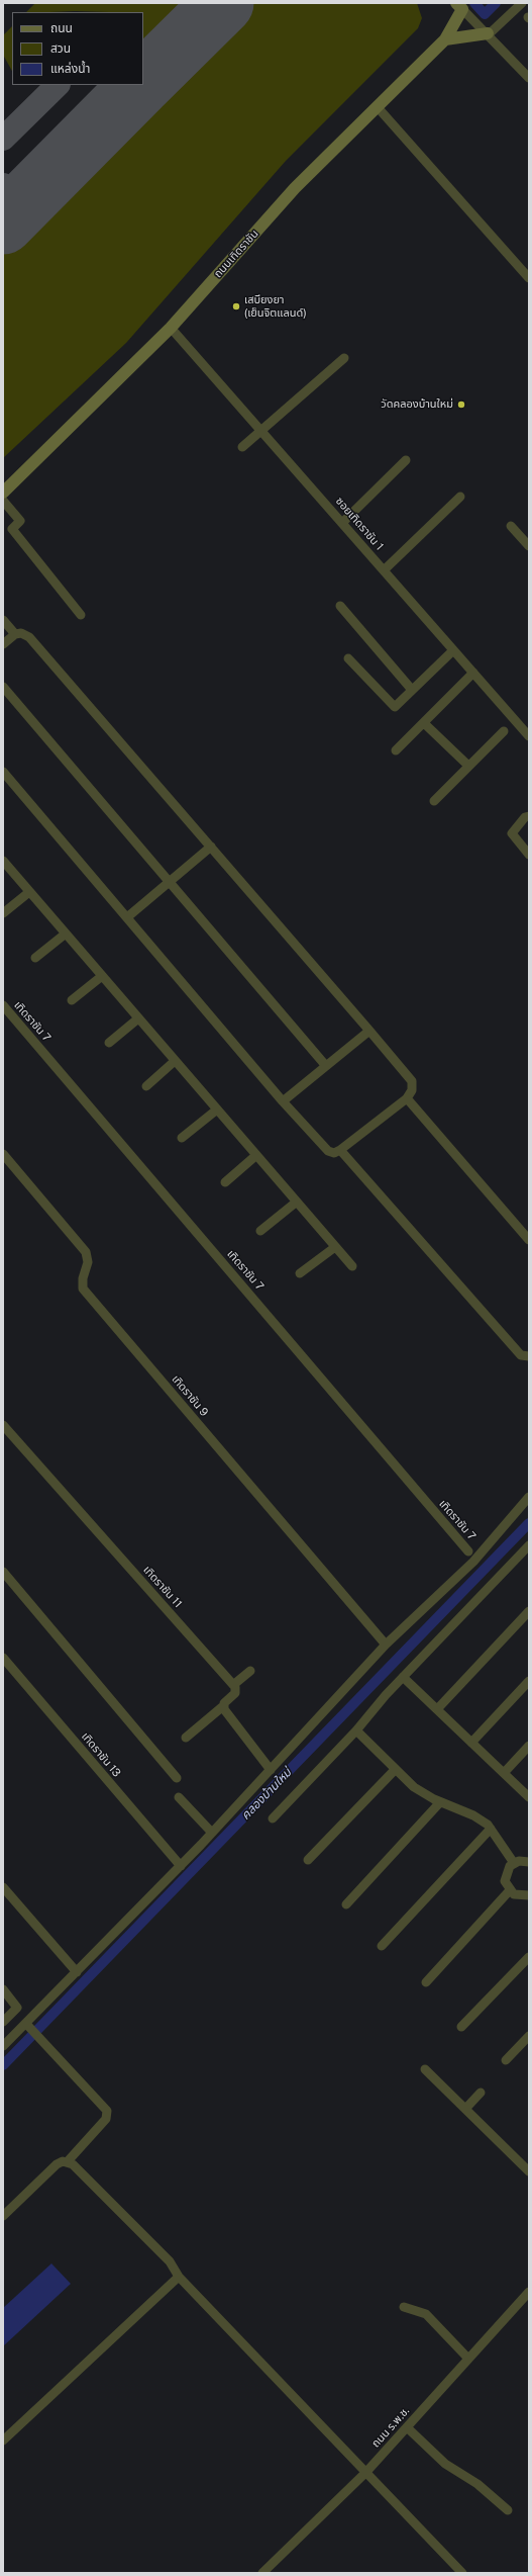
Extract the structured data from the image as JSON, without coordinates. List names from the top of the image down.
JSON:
{
  "streets": {
    "street": [
      "ถนนเทิดราชัน",
      "ซอยเทิดราชัน 1",
      "เทิดราชัน 7",
      "เทิดราชัน 9",
      "เทิดราชัน 11",
      "เทิดราชัน 13",
      "ถนน ร.พ.ช."
    ]
  },
  "crossings": [
    ["ถนนเทิดราชัน", "ซอยเทิดราชัน 1"]
  ],
  "water": ["คลองบ้านใหม่"],
  "places": ["เสบียงยา (เย็นจิตแลนด์)", "วัดคลองบ้านใหม่"],
  "legend": ["ถนน", "สวน", "แหล่งน้ำ"]
}
